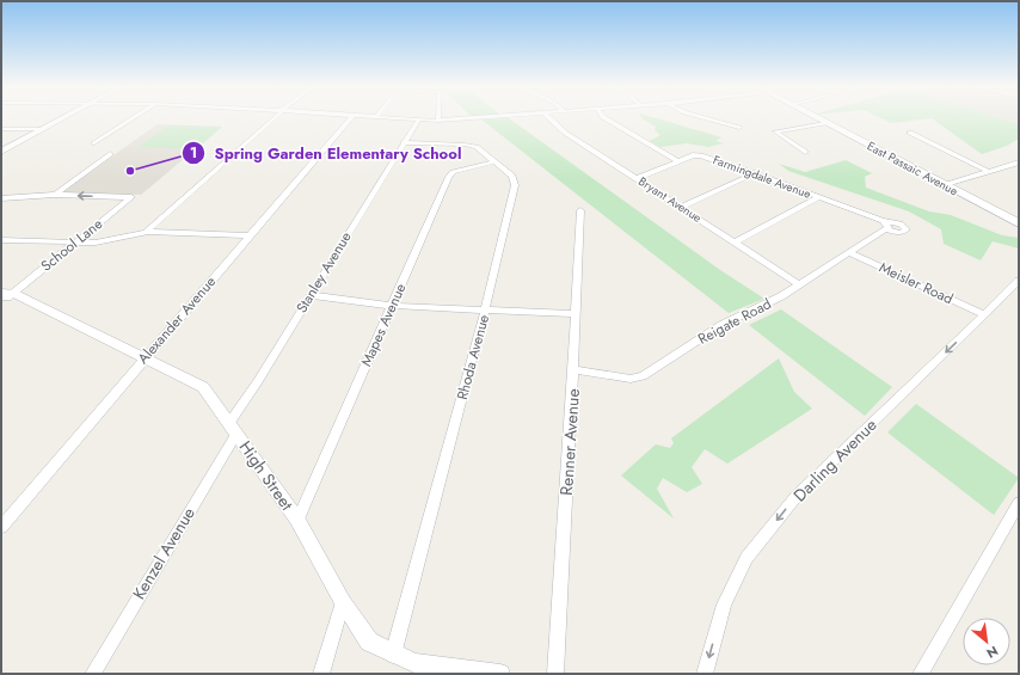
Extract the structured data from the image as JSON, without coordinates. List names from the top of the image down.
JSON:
{
  "streets": {
    "main road": ["East Passaic Avenue"],
    "street": [
      "Farmingdale Avenue",
      "Bryant Avenue",
      "School Lane",
      "Stanley Avenue",
      "Meisler Road",
      "Alexander Avenue",
      "Reigate Road",
      "Mapes Avenue",
      "Rhoda Avenue",
      "Renner Avenue",
      "Darling Avenue",
      "High Street",
      "Kenzel Avenue"
    ]
  },
  "crossings": [
    ["Farmingdale Avenue", "Bryant Avenue"],
    ["Farmingdale Avenue", "Reigate Road"],
    ["Bryant Avenue", "Reigate Road"],
    ["School Lane", "High Street"],
    ["Stanley Avenue", "Rhoda Avenue"],
    ["Stanley Avenue", "High Street"],
    ["Stanley Avenue", "Kenzel Avenue"],
    ["Meisler Road", "Reigate Road"],
    ["Meisler Road", "Darling Avenue"],
    ["Alexander Avenue", "High Street"],
    ["Reigate Road", "Renner Avenue"],
    ["Mapes Avenue", "Rhoda Avenue"],
    ["Mapes Avenue", "High Street"],
    ["Rhoda Avenue", "High Street"],
    ["High Street", "Kenzel Avenue"]
  ],
  "one_way": ["Darling Avenue"],
  "places": ["Spring Garden Elementary School"],
  "north": "bottom right"
}
